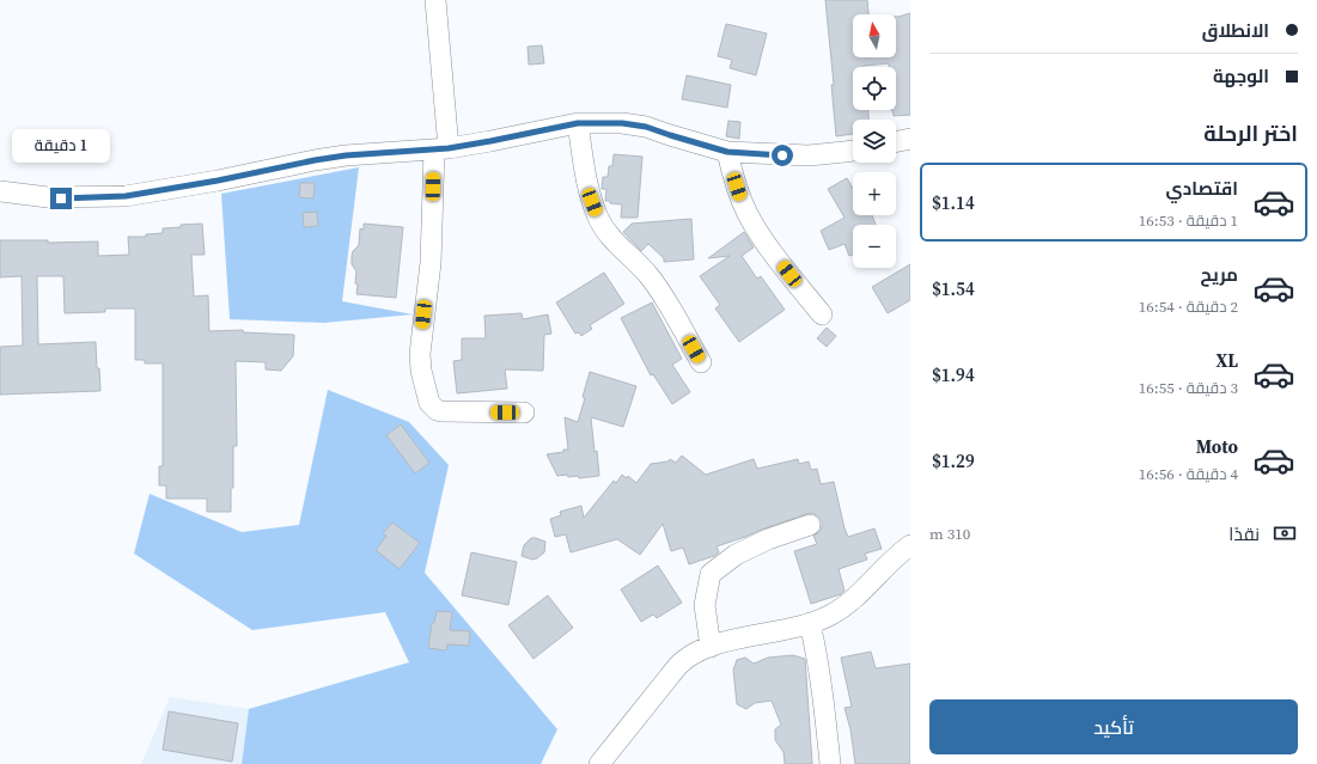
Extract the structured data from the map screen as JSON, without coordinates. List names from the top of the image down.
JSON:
{
  "north": "top",
  "page": {
    "banner": ["الانطلاق", "الوجهة"],
    "map_buttons": ["+", "−"],
    "heading": "اختر الرحلة",
    "bubble": "1 دقيقة",
    "list": [
      {
        "name": "اقتصادي",
        "note": "1 دقيقة · 16:53",
        "value": "$1.14"
      },
      {
        "name": "مريح",
        "note": "2 دقيقة · 16:54",
        "value": "$1.54"
      },
      {
        "name": "XL",
        "note": "3 دقيقة · 16:55",
        "value": "$1.94"
      },
      {
        "name": "Moto",
        "note": "4 دقيقة · 16:56",
        "value": "$1.29"
      }
    ],
    "pay": ["نقدًا", "310 m"],
    "buttons": "تأكيد"
  }
}
